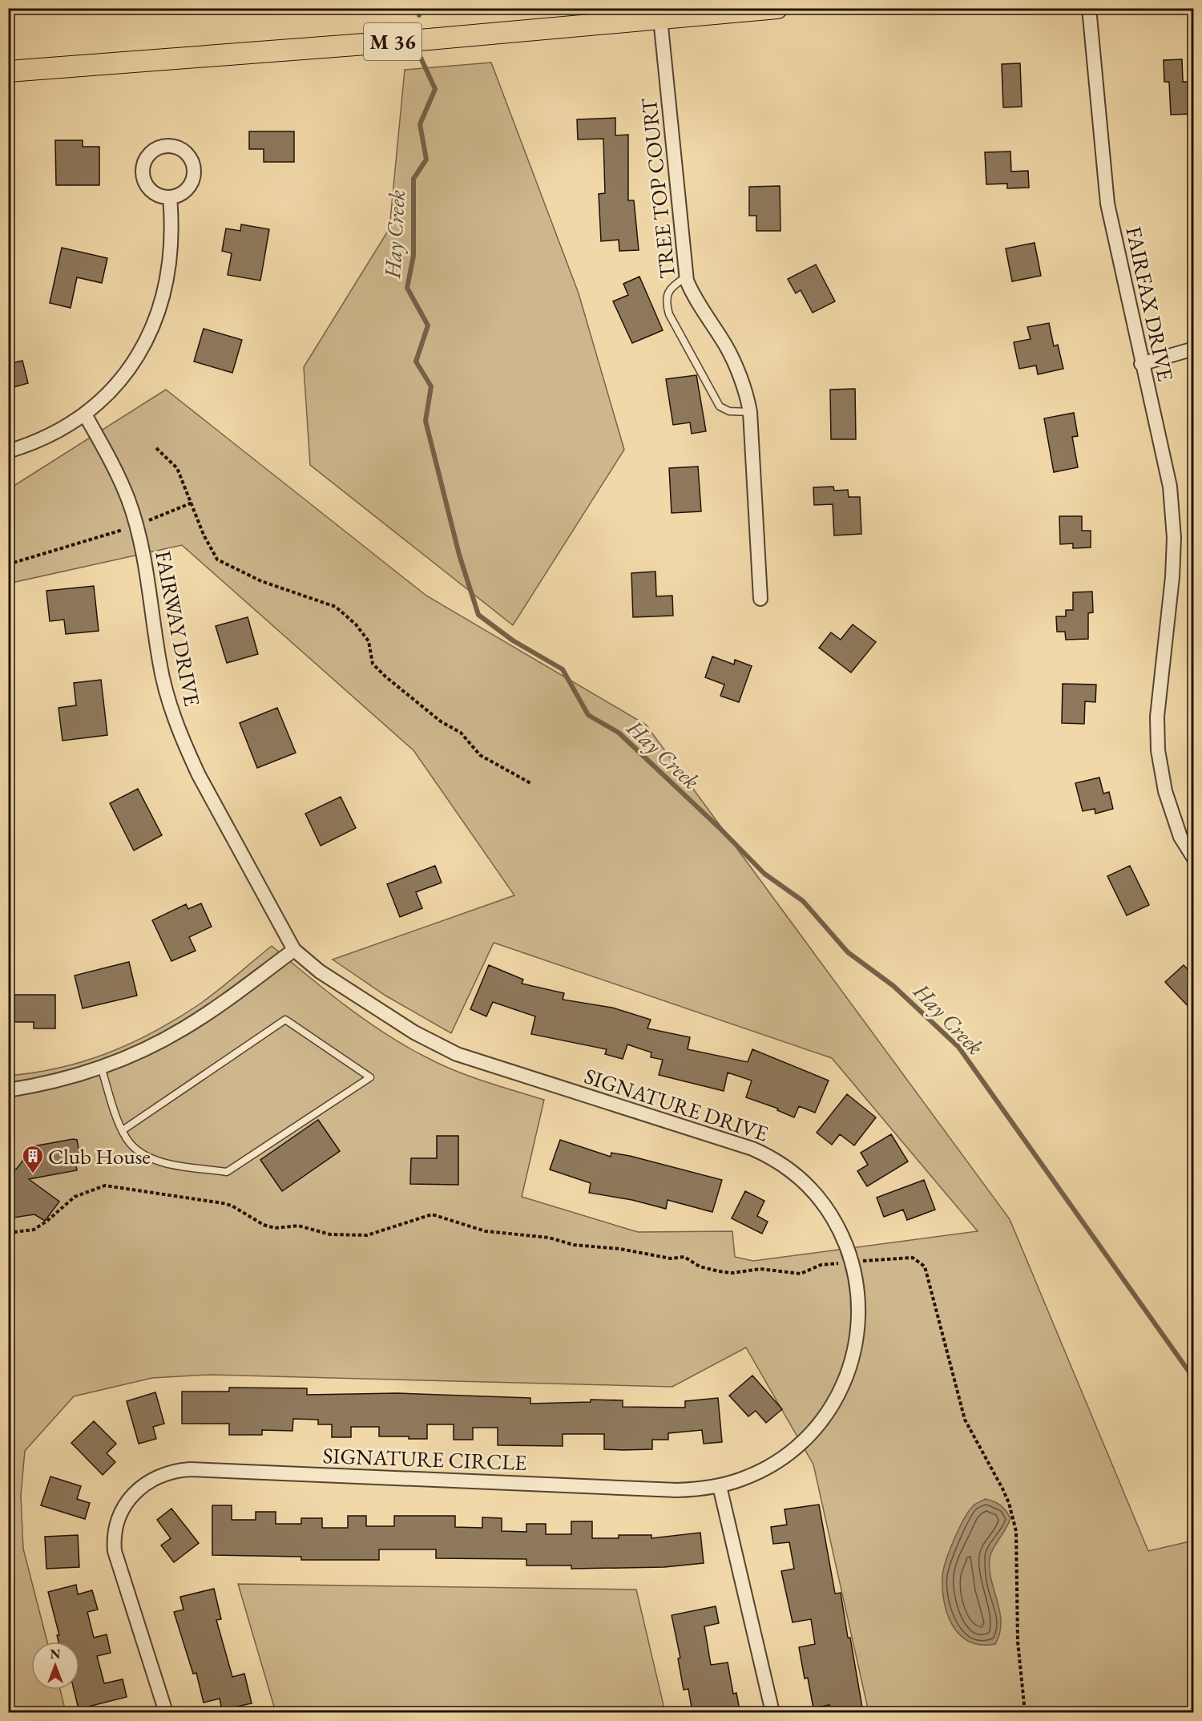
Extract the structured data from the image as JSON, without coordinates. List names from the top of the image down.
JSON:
{
  "streets": {
    "main road": ["M 36"],
    "street": [
      "TREE TOP COURT",
      "FAIRFAX DRIVE",
      "FAIRWAY DRIVE",
      "SIGNATURE DRIVE",
      "SIGNATURE CIRCLE"
    ]
  },
  "crossings": [
    ["M 36", "TREE TOP COURT"],
    ["FAIRWAY DRIVE", "SIGNATURE DRIVE"],
    ["SIGNATURE DRIVE", "SIGNATURE CIRCLE"]
  ],
  "water": ["Hay Creek"],
  "places": {
    "building": ["Club House"]
  },
  "north": "top"
}
